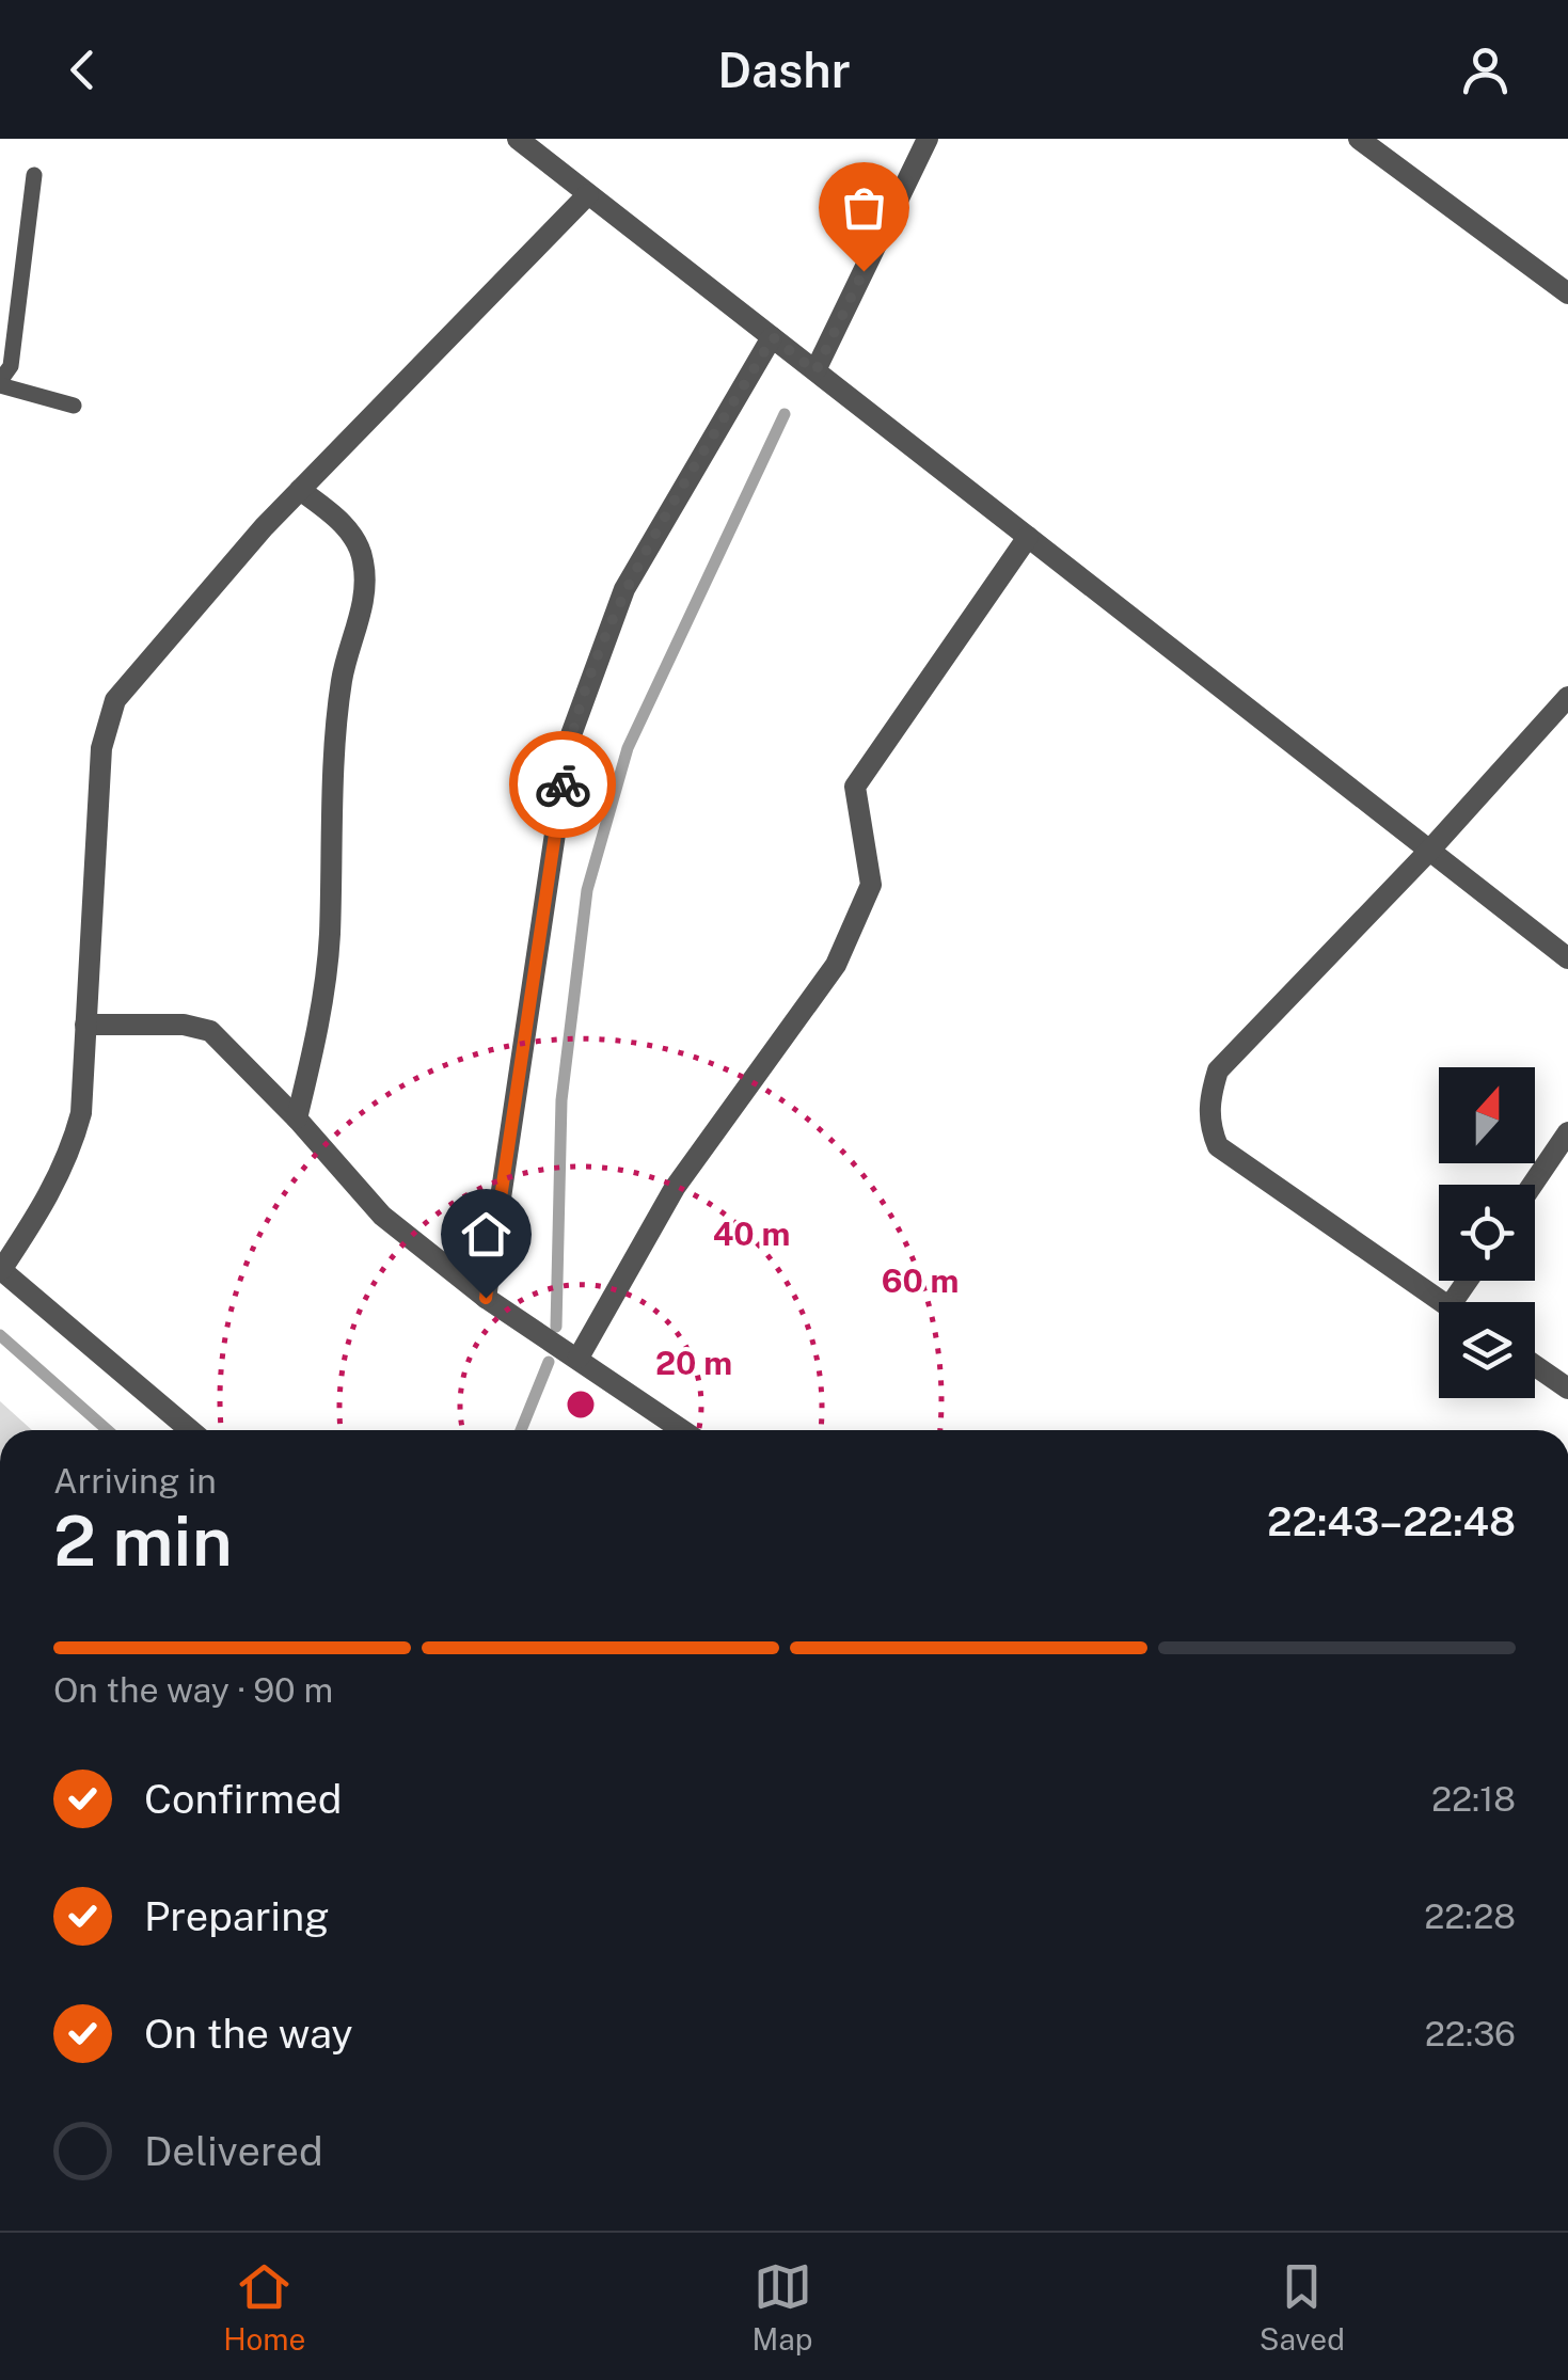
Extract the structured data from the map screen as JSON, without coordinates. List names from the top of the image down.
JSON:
{
  "north": "top",
  "page": {
    "header": "Dashr",
    "heading": ["2 min", "Arriving in", "22:43–22:48"],
    "bar": "On the way · 90 m",
    "list": [
      ["Confirmed", "22:18"],
      ["Preparing", "22:28"],
      ["On the way", "22:36"],
      "Delivered"
    ],
    "tabs": ["Home", "Map", "Saved"]
  },
  "rings": ["40 m", "60 m", "20 m"]
}
